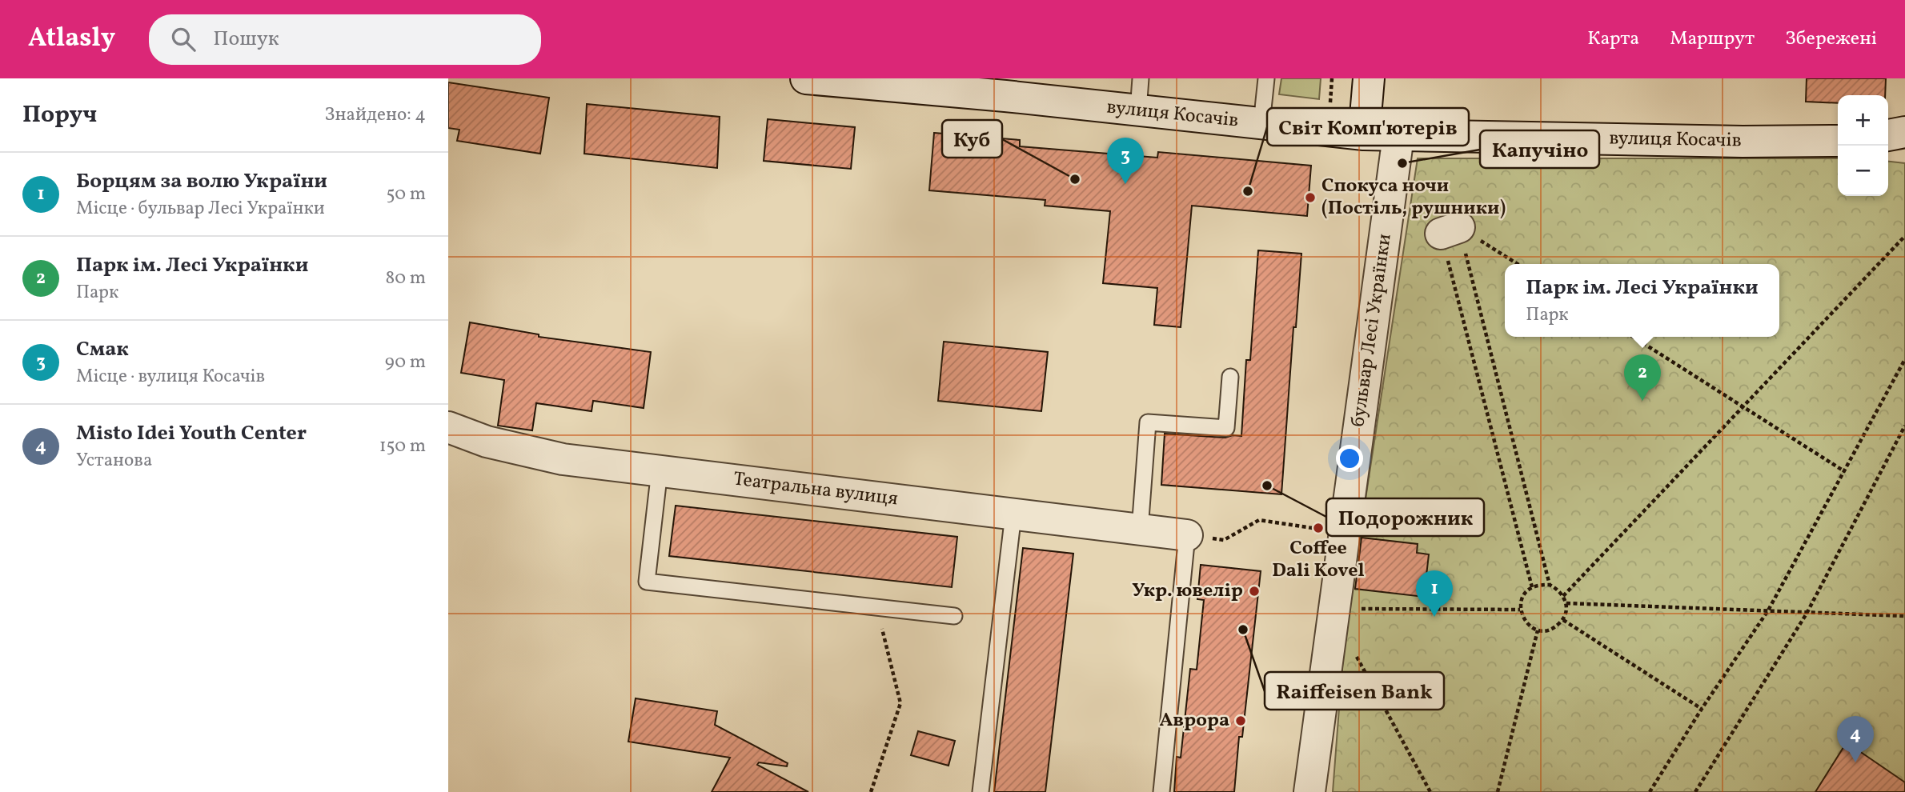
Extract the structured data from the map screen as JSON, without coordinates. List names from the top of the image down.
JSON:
{
  "streets": {
    "street": ["вулиця Косачів", "бульвар Лесі Українки", "Театральна вулиця"]
  },
  "crossings": [
    ["вулиця Косачів", "бульвар Лесі Українки"]
  ],
  "places": [
    "Капучіно",
    "Куб",
    "Світ Комп'ютерів",
    "Спокуса ночи (Постіль, рушники)",
    "Подорожник",
    "Coffee Dali Kovel",
    "Укр. ювелір",
    "Raiffeisen Bank",
    "Аврора"
  ],
  "page": {
    "header": "Atlasly",
    "search": "Пошук",
    "nav": ["Карта", "Маршрут", "Збережені"],
    "heading": ["Поруч", "Знайдено: 4"],
    "map_buttons": ["+", "−"],
    "pins": [
      "3",
      "2",
      "1",
      "4"
    ],
    "list": [
      {
        "mark": "1",
        "name": "Борцям за волю України",
        "note": "Місце · бульвар Лесі Українки",
        "value": "50 m"
      },
      {
        "mark": "2",
        "name": "Парк ім. Лесі Українки",
        "note": "Парк",
        "value": "80 m"
      },
      {
        "mark": "3",
        "name": "Смак",
        "note": "Місце · вулиця Косачів",
        "value": "90 m"
      },
      {
        "mark": "4",
        "name": "Misto Idei Youth Center",
        "note": "Установа",
        "value": "150 m"
      }
    ],
    "popup": ["Парк ім. Лесі Українки", "Парк"]
  }
}
